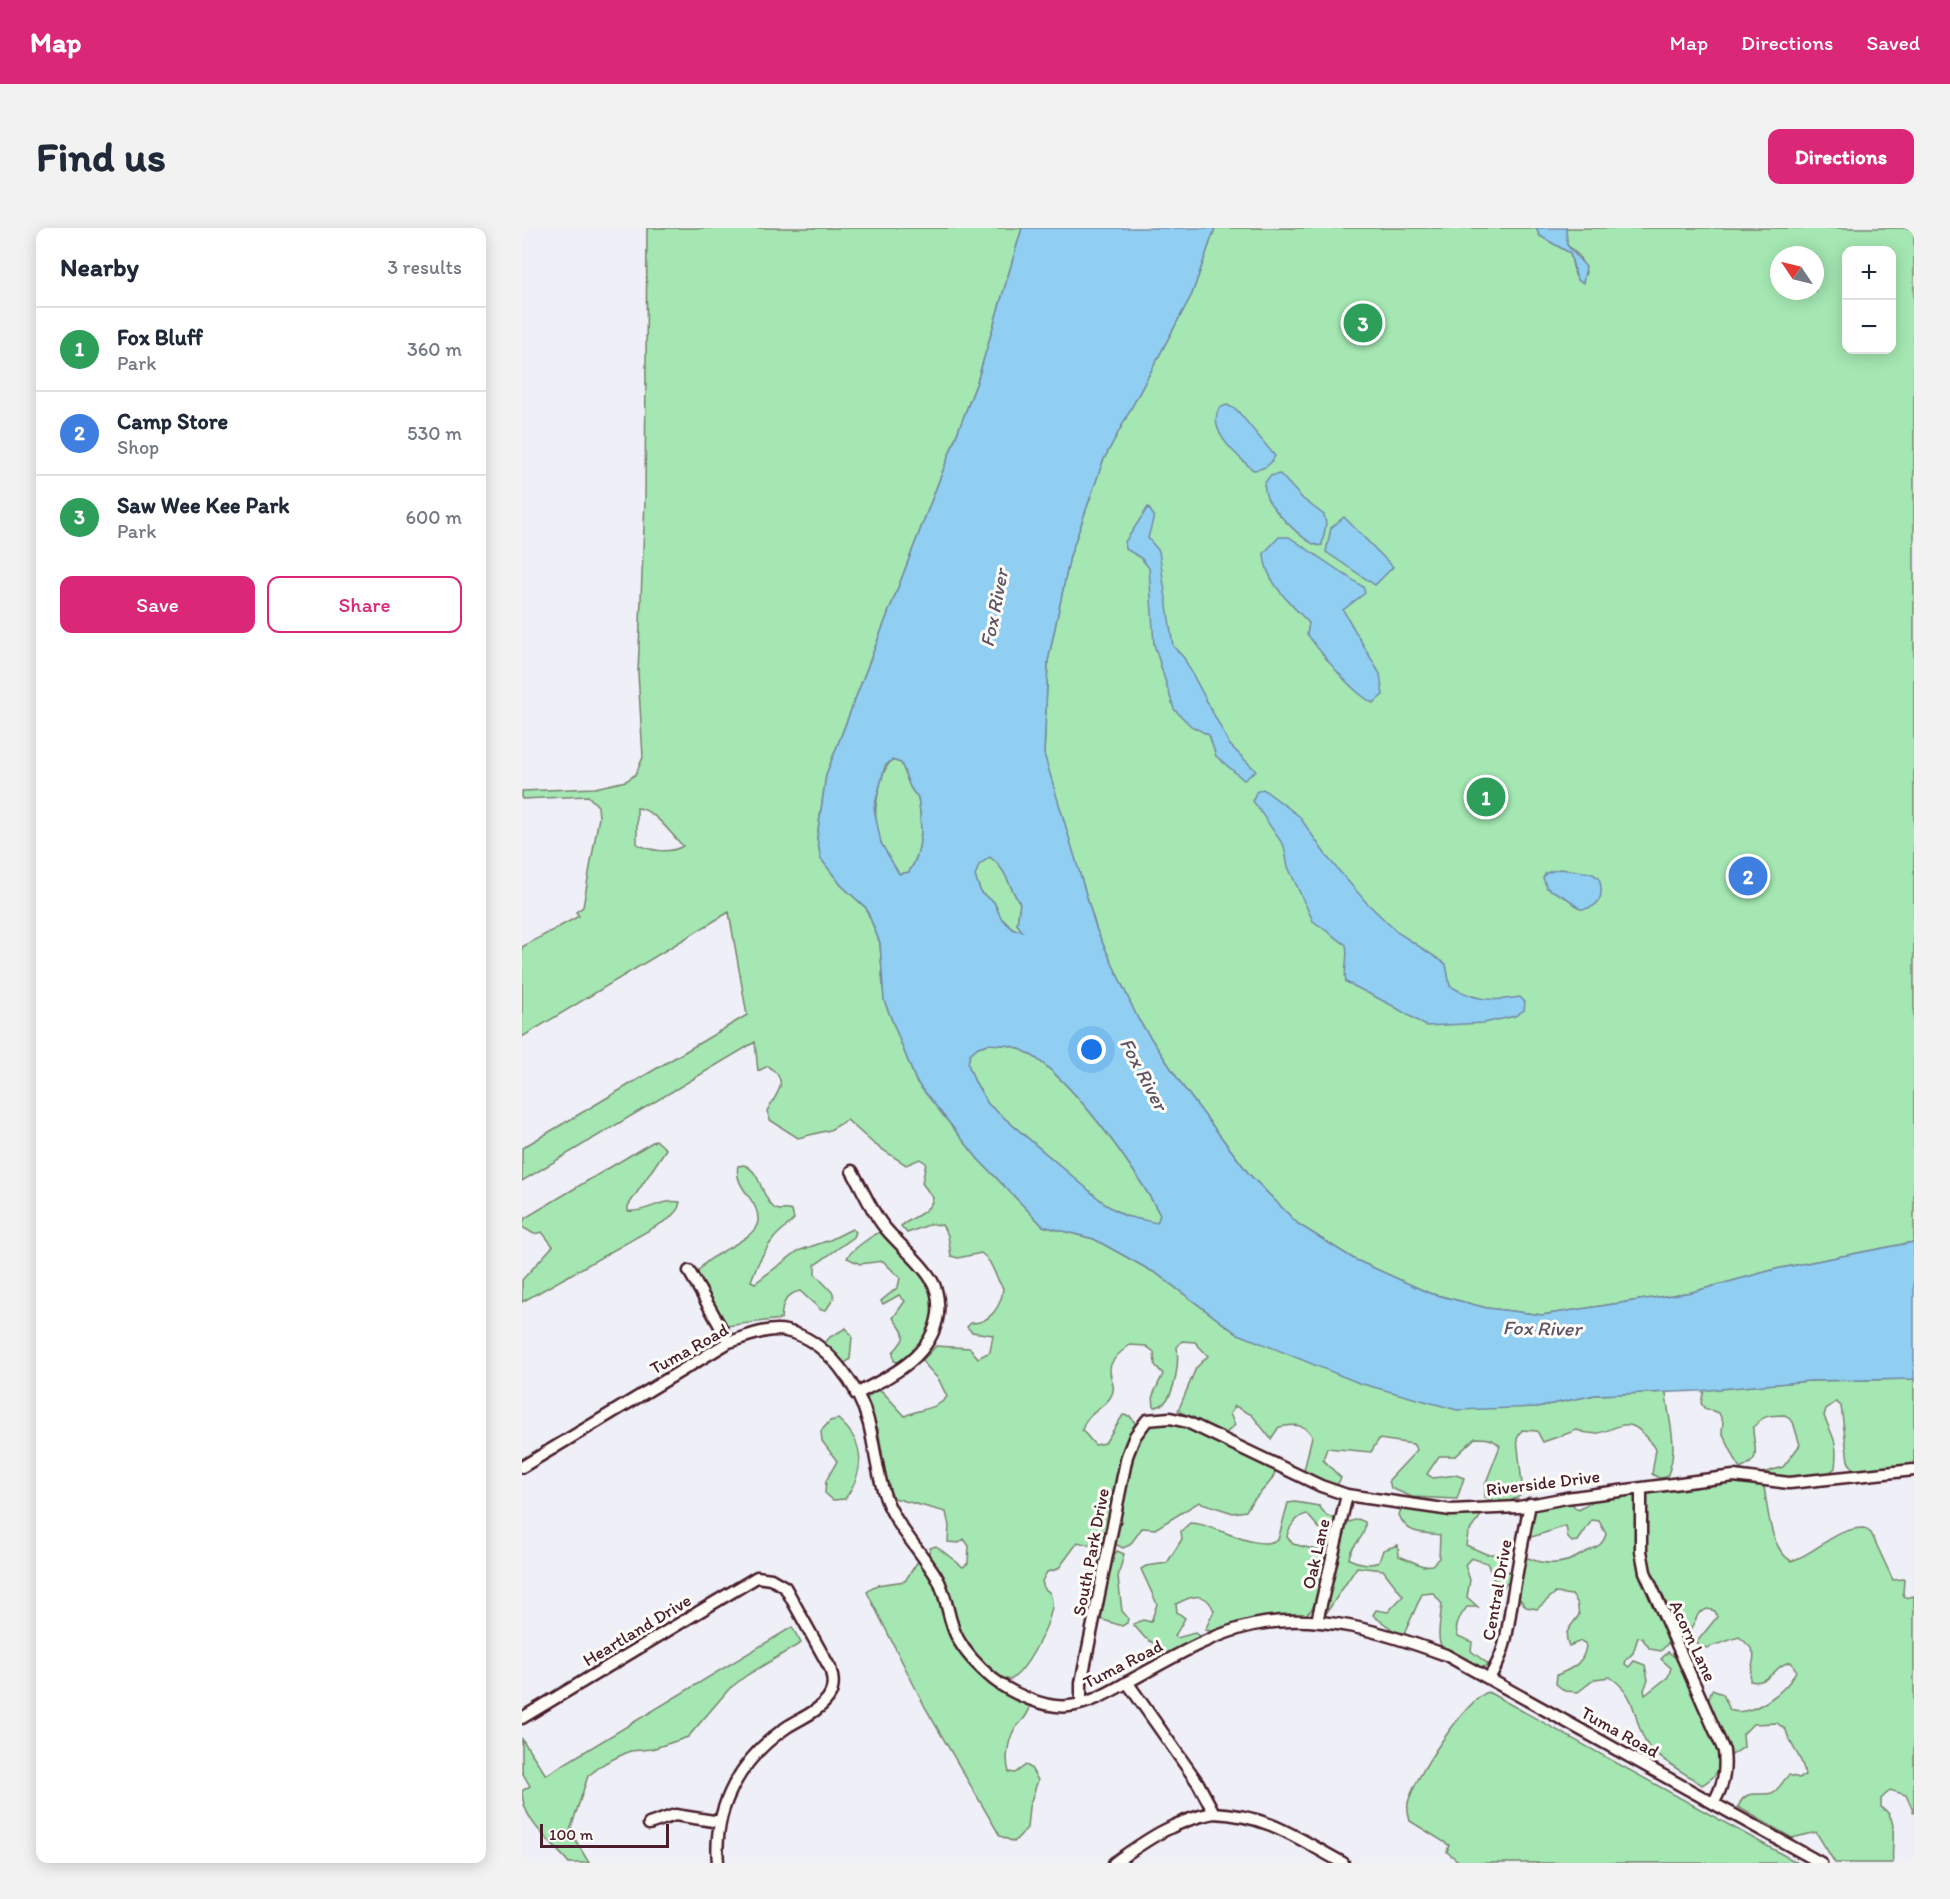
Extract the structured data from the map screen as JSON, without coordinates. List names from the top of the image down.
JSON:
{
  "streets": {
    "street": [
      "Tuma Road",
      "Riverside Drive",
      "South Park Drive",
      "Oak Lane",
      "Central Drive",
      "Heartland Drive",
      "Acorn Lane"
    ]
  },
  "crossings": [
    ["Tuma Road", "South Park Drive"],
    ["Tuma Road", "Oak Lane"],
    ["Tuma Road", "Central Drive"],
    ["Tuma Road", "Acorn Lane"],
    ["Riverside Drive", "South Park Drive"],
    ["Riverside Drive", "Oak Lane"],
    ["Riverside Drive", "Central Drive"],
    ["Riverside Drive", "Acorn Lane"]
  ],
  "water": ["Fox River"],
  "scale_bar": "100 m",
  "north": "top left",
  "page": {
    "header": "Map",
    "nav": ["Map", "Directions", "Saved"],
    "buttons": [
      "Directions",
      ["Save", "Share"]
    ],
    "title": "Find us",
    "heading": ["Nearby", "3 results"],
    "map_buttons": ["+", "−"],
    "pins": ["3", "1", "2"],
    "list": [
      {
        "mark": "1",
        "name": "Fox Bluff",
        "note": "Park",
        "value": "360 m"
      },
      {
        "mark": "2",
        "name": "Camp Store",
        "note": "Shop",
        "value": "530 m"
      },
      {
        "mark": "3",
        "name": "Saw Wee Kee Park",
        "note": "Park",
        "value": "600 m"
      }
    ],
    "scale": "100 m"
  }
}
